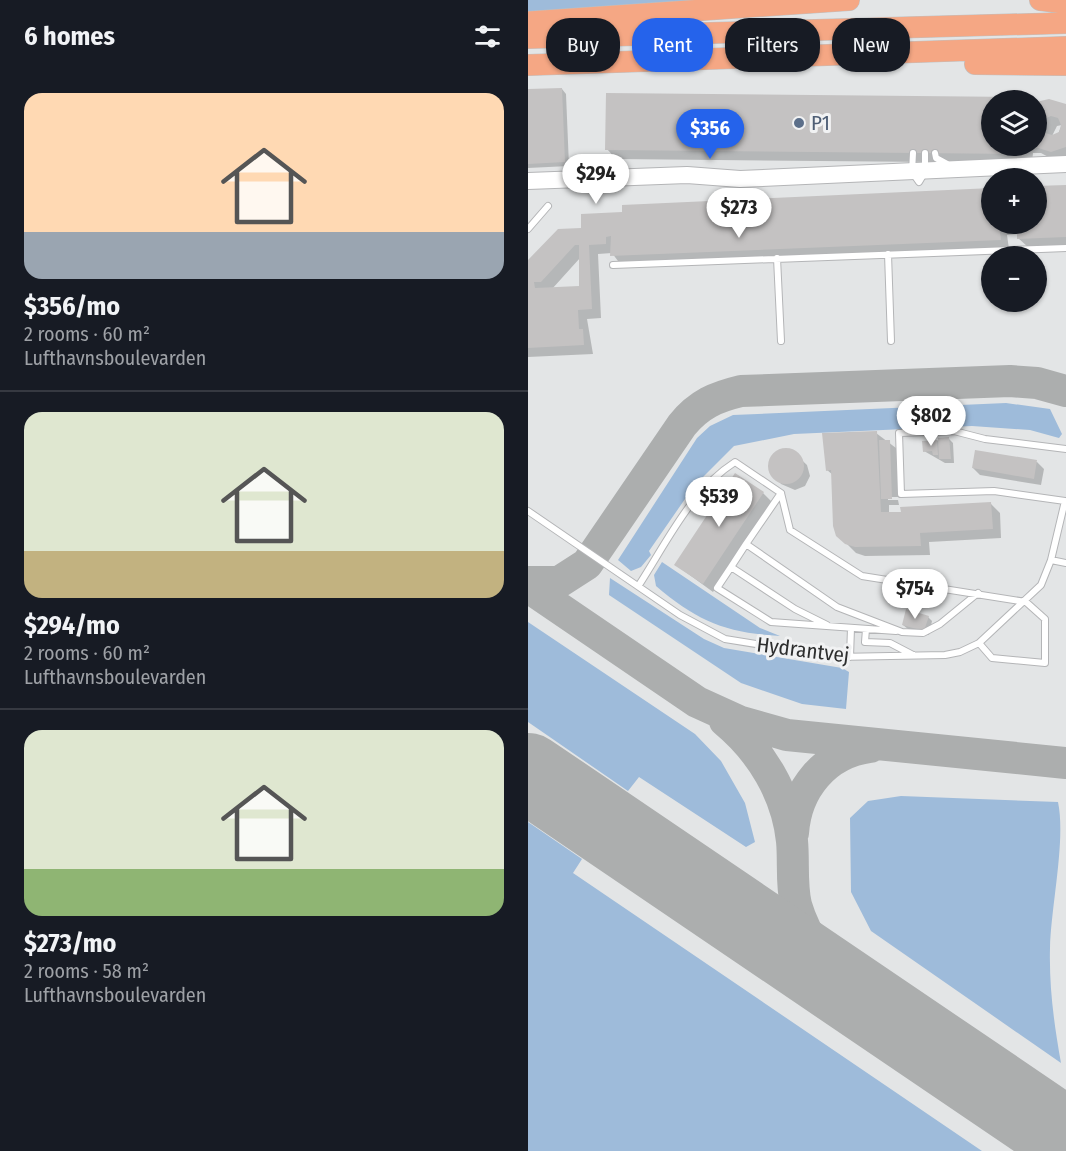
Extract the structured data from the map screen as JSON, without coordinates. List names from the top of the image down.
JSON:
{
  "streets": {
    "lane": ["Hydrantvej"]
  },
  "places": ["P1"],
  "page": {
    "heading": "6 homes",
    "chip": [
      "Buy",
      "Rent",
      "Filters",
      "New"
    ],
    "list": [
      {
        "name": "$356/mo",
        "note": "2 rooms · 60 m² · Lufthavnsboulevarden"
      },
      {
        "name": "$294/mo",
        "note": "2 rooms · 60 m² · Lufthavnsboulevarden"
      },
      {
        "name": "$273/mo",
        "note": "2 rooms · 58 m² · Lufthavnsboulevarden"
      }
    ],
    "map_buttons": ["+", "−"],
    "price": [
      "$356",
      "$294",
      "$273",
      "$802",
      "$539",
      "$754"
    ]
  }
}
